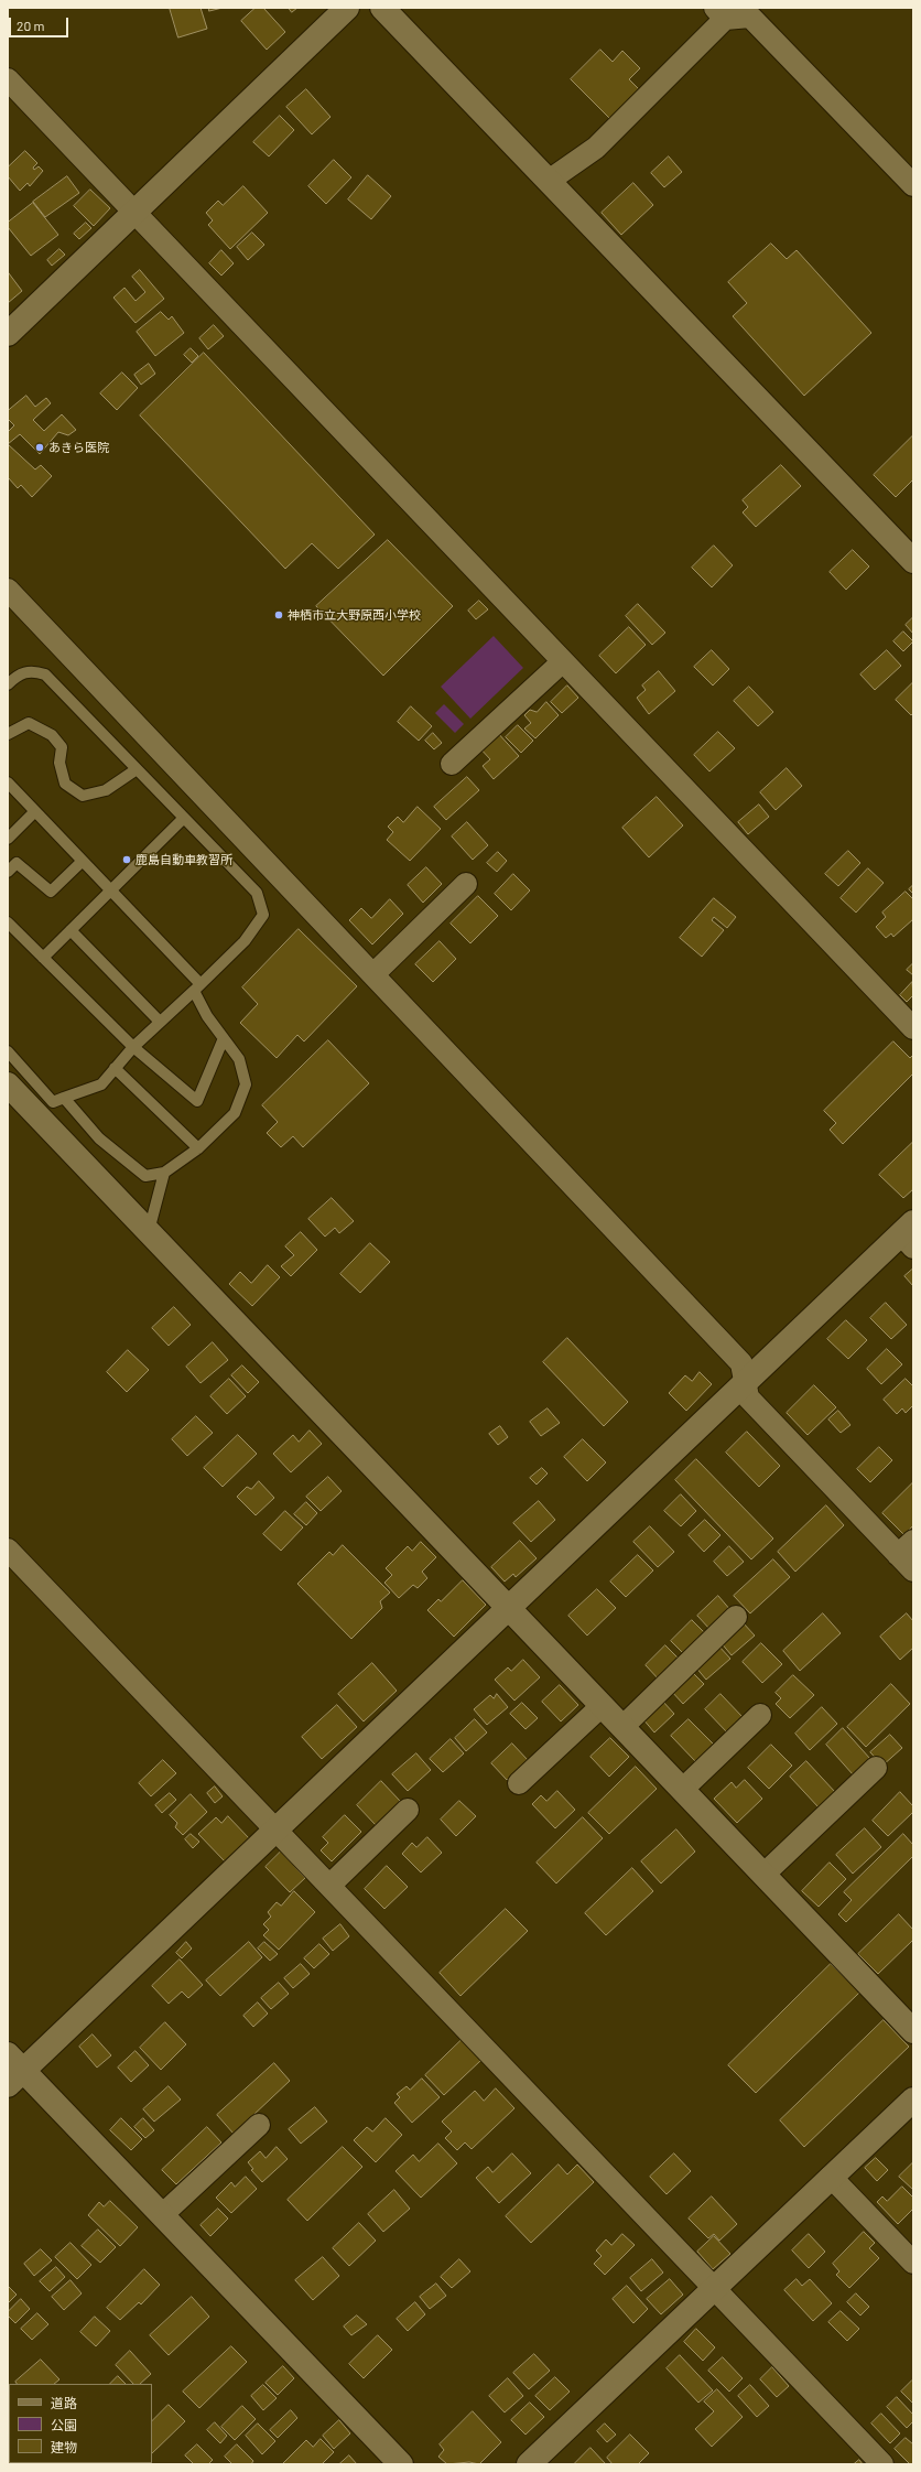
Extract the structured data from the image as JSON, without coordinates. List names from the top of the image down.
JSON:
{
  "places": ["あきら医院", "神栖市立大野原西小学校", "鹿島自動車教習所"],
  "legend": ["道路", "公園", "建物"],
  "scale_bar": "20 m"
}
